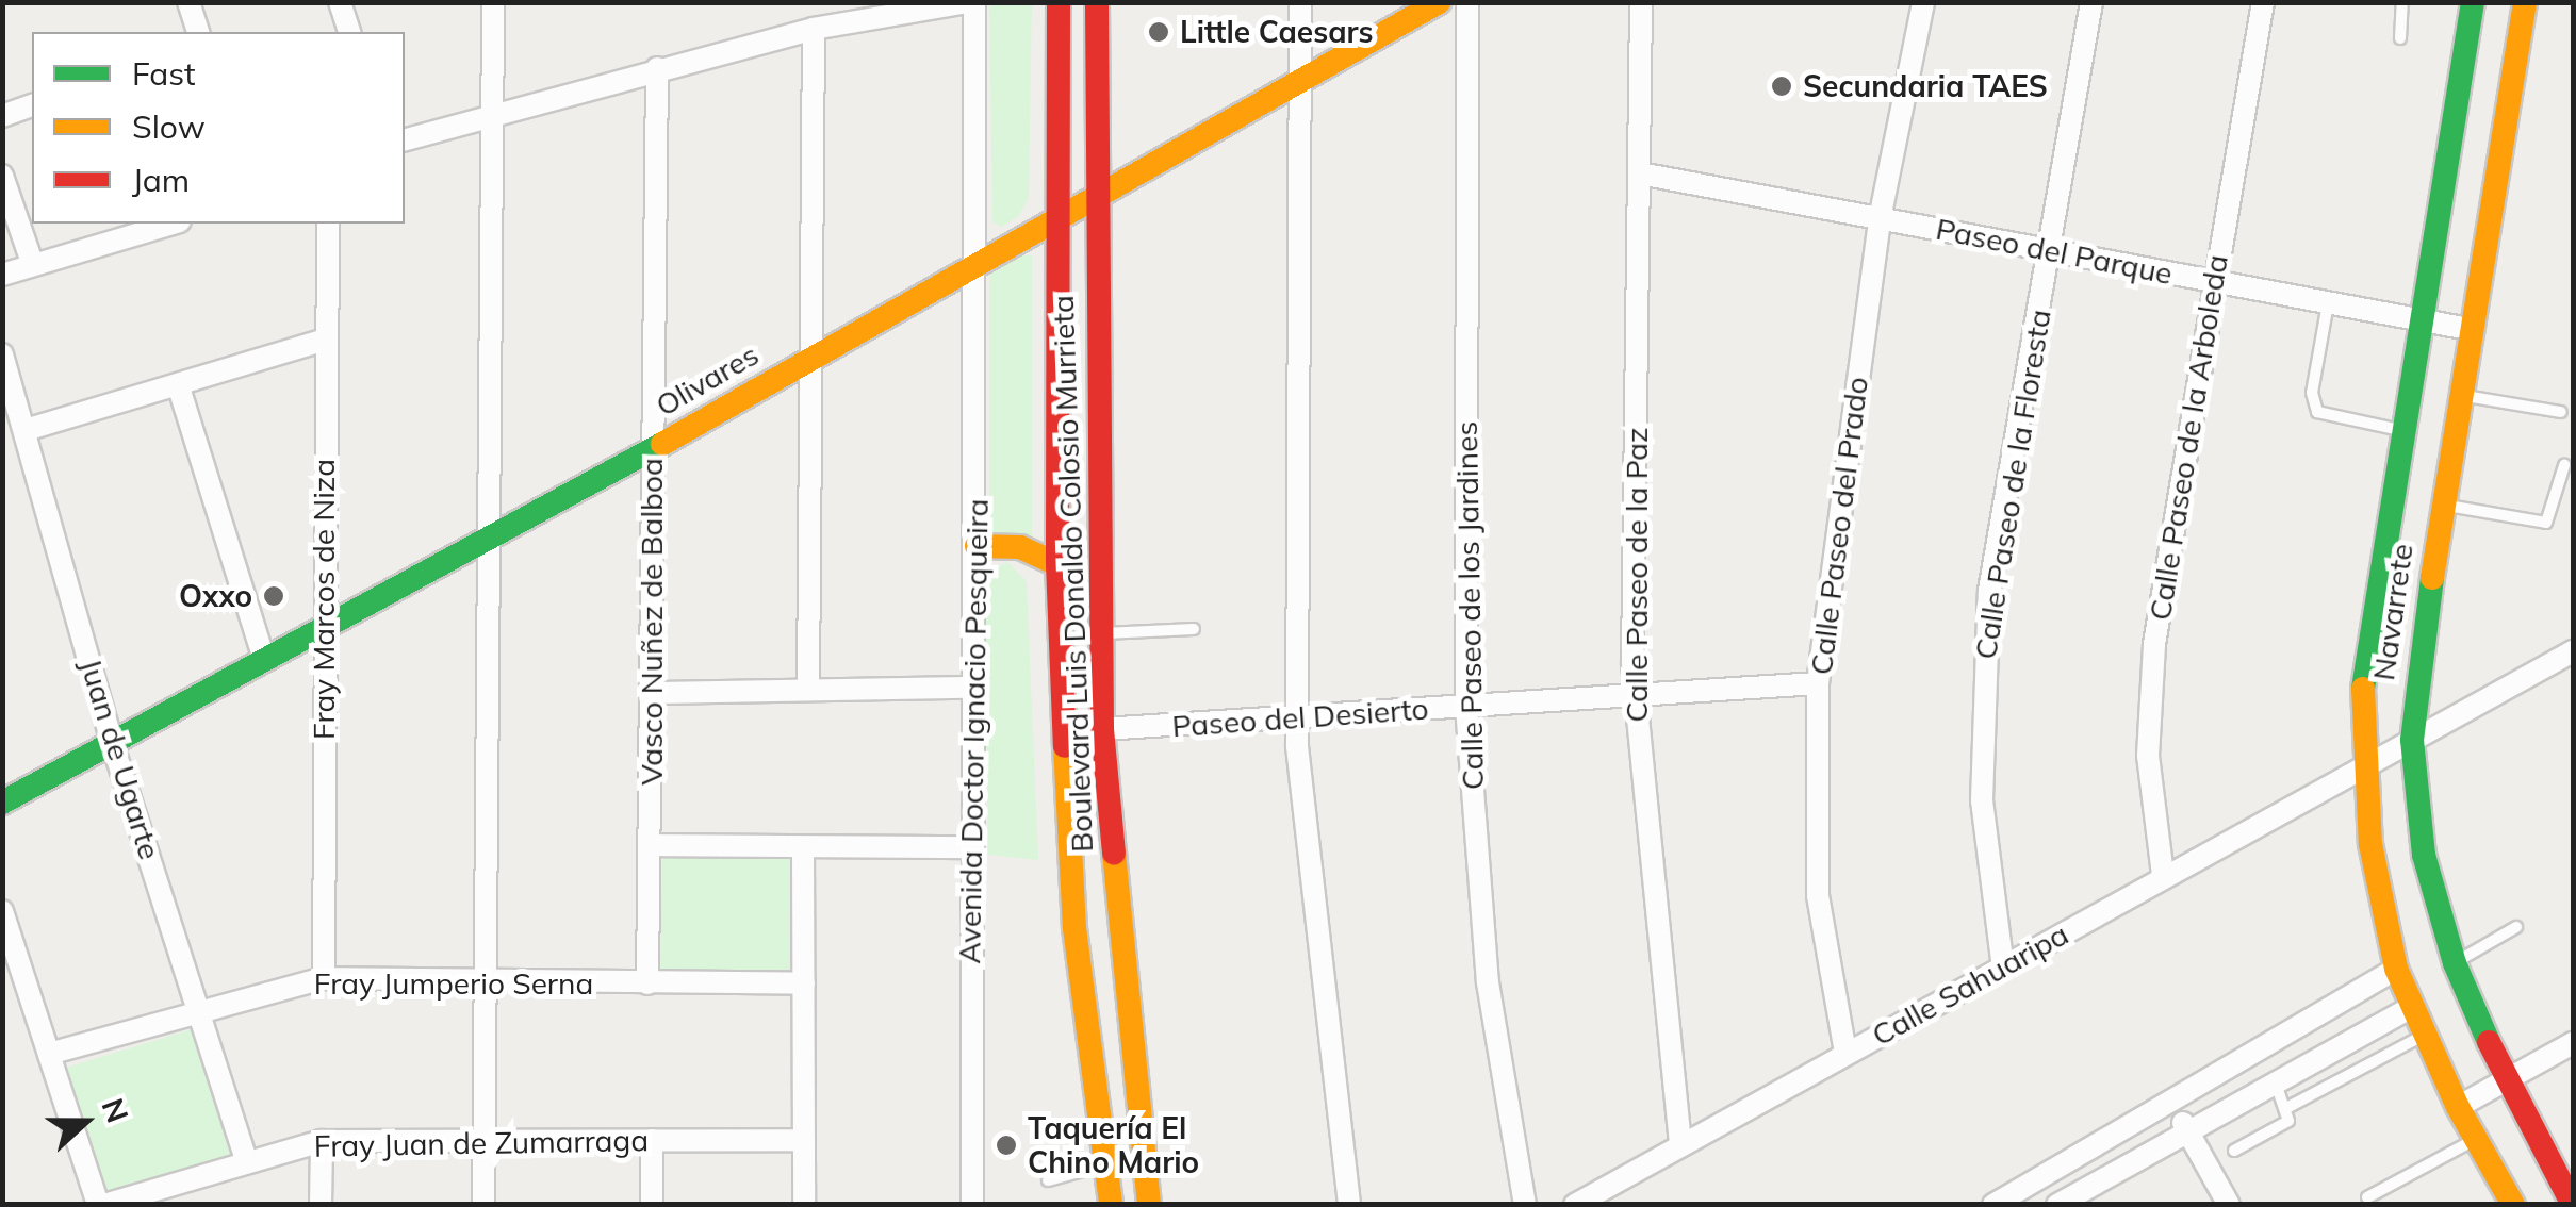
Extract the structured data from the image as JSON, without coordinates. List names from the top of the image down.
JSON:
{
  "streets": {
    "main road": ["Olivares", "Boulevard Luis Donaldo Colosio Murrieta", "Navarrete"],
    "street": [
      "Paseo del Parque",
      "Calle Paseo de la Arboleda",
      "Calle Paseo de la Floresta",
      "Calle Paseo del Prado",
      "Calle Paseo de la Paz",
      "Fray Marcos de Niza",
      "Calle Paseo de los Jardines",
      "Vasco Nuñez de Balboa",
      "Paseo del Desierto",
      "Avenida Doctor Ignacio Pesqueira",
      "Juan de Ugarte",
      "Fray Jumperio Serna",
      "Calle Sahuaripa",
      "Fray Juan de Zumarraga"
    ]
  },
  "crossings": [
    ["Paseo del Parque", "Calle Paseo de la Arboleda"],
    ["Paseo del Parque", "Calle Paseo de la Floresta"],
    ["Paseo del Parque", "Calle Paseo del Prado"],
    ["Paseo del Parque", "Calle Paseo de la Paz"],
    ["Paseo del Parque", "Navarrete"],
    ["Olivares", "Boulevard Luis Donaldo Colosio Murrieta"],
    ["Olivares", "Fray Marcos de Niza"],
    ["Olivares", "Vasco Nuñez de Balboa"],
    ["Olivares", "Avenida Doctor Ignacio Pesqueira"],
    ["Olivares", "Juan de Ugarte"],
    ["Calle Paseo de la Arboleda", "Calle Sahuaripa"],
    ["Calle Paseo de la Floresta", "Calle Sahuaripa"],
    ["Calle Paseo del Prado", "Paseo del Desierto"],
    ["Calle Paseo del Prado", "Calle Sahuaripa"],
    ["Boulevard Luis Donaldo Colosio Murrieta", "Paseo del Desierto"],
    ["Calle Paseo de la Paz", "Paseo del Desierto"],
    ["Calle Paseo de la Paz", "Calle Sahuaripa"],
    ["Fray Marcos de Niza", "Fray Jumperio Serna"],
    ["Calle Paseo de los Jardines", "Paseo del Desierto"],
    ["Navarrete", "Calle Sahuaripa"],
    ["Vasco Nuñez de Balboa", "Fray Jumperio Serna"],
    ["Juan de Ugarte", "Fray Jumperio Serna"],
    ["Juan de Ugarte", "Fray Juan de Zumarraga"]
  ],
  "places": [
    "Little Caesars",
    "Secundaria TAES",
    "Oxxo",
    "Taquería El Chino Mario"
  ],
  "legend": ["Fast", "Slow", "Jam"],
  "north": "right"
}
